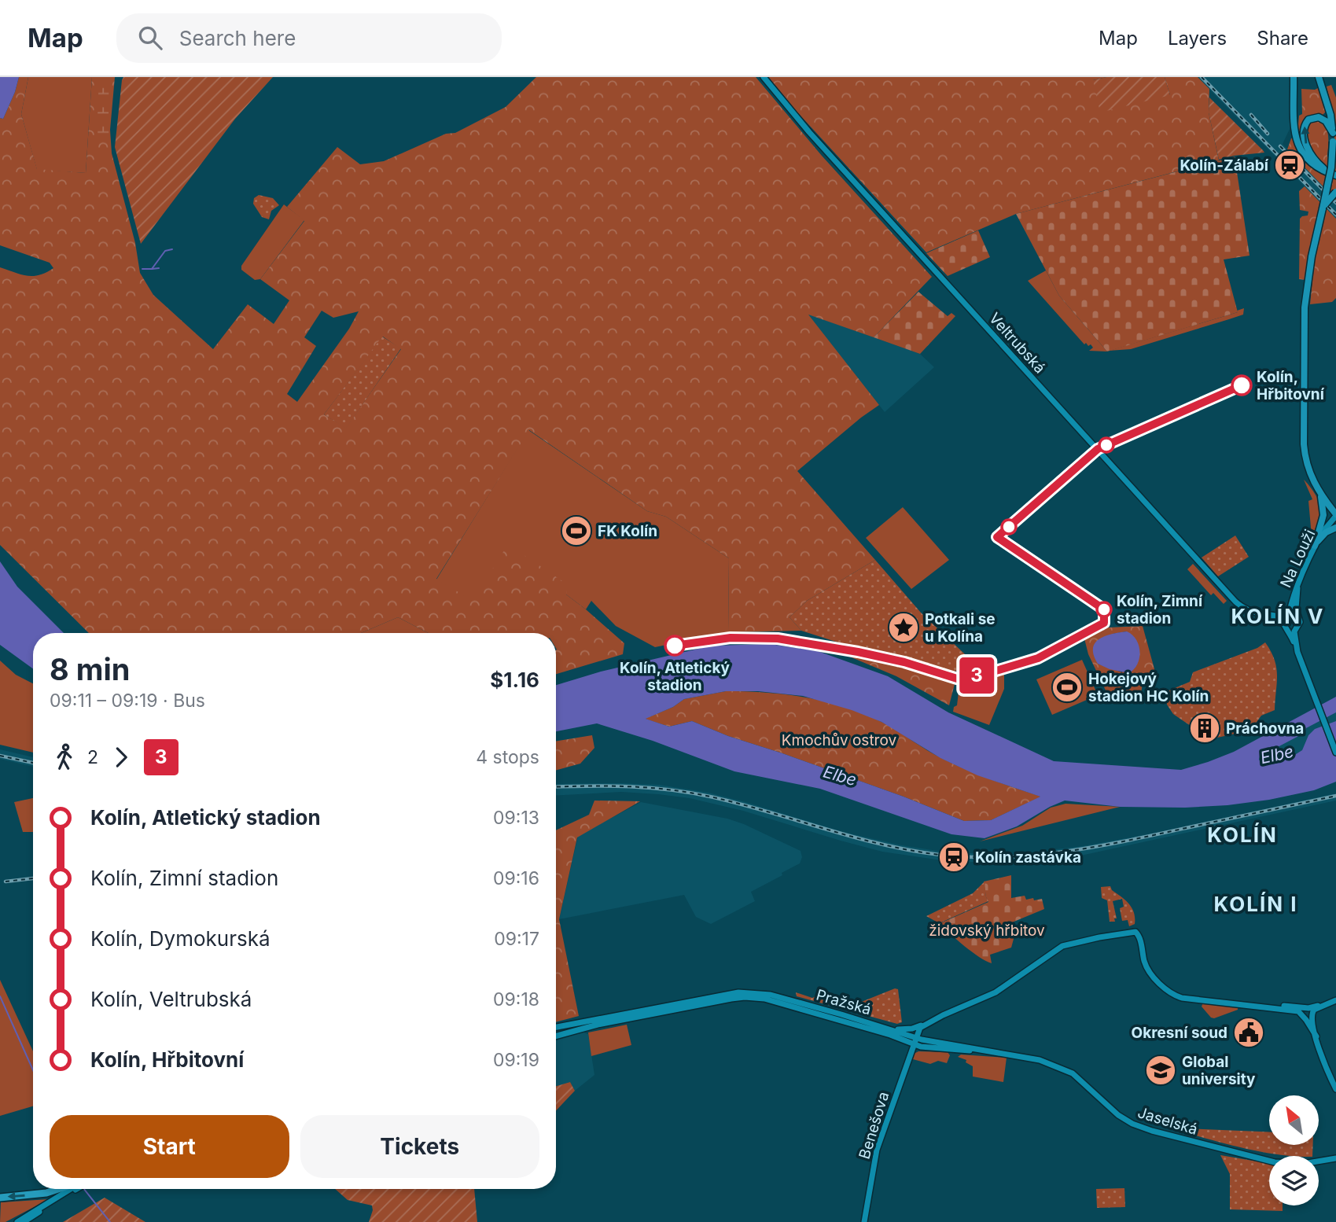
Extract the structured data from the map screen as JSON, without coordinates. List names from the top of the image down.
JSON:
{
  "streets": {
    "street": [
      "Veltrubská",
      "Na Louži",
      "Pražská",
      "Jaselská",
      "Benešova"
    ]
  },
  "crossings": [
    ["Pražská", "Jaselská"],
    ["Pražská", "Benešova"],
    ["Jaselská", "Benešova"]
  ],
  "districts": ["KOLÍN V", "KOLÍN", "KOLÍN I"],
  "water": ["Elbe"],
  "parks": ["Kmochův ostrov", "židovský hřbitov"],
  "places": {
    "station": ["Kolín-Zálabí", "Kolín zastávka"],
    "other": ["Kolín, Hřbitovní", "Kolín, Zimní stadion", "Kolín, Atletický stadion"],
    "sports": ["FK Kolín", "Hokejový stadion HC Kolín"],
    "place": ["Potkali se u Kolína"],
    "building": ["Práchovna"],
    "public building": ["Okresní soud"],
    "school or university": ["Global university"]
  },
  "lines": ["bus line 3"],
  "north": "top left",
  "page": {
    "header": "Map",
    "search": "Search here",
    "nav": ["Map", "Layers", "Share"],
    "on_map": "3",
    "heading": ["8 min", "09:11 – 09:19 · Bus", "$1.16"],
    "legs": ["2", "3", "4 stops"],
    "list": [
      {
        "name": "Kolín, Atletický stadion",
        "value": "09:13"
      },
      {
        "name": "Kolín, Zimní stadion",
        "value": "09:16"
      },
      {
        "name": "Kolín, Dymokurská",
        "value": "09:17"
      },
      {
        "name": "Kolín, Veltrubská",
        "value": "09:18"
      },
      {
        "name": "Kolín, Hřbitovní",
        "value": "09:19"
      }
    ],
    "buttons": ["Start", "Tickets"]
  }
}
